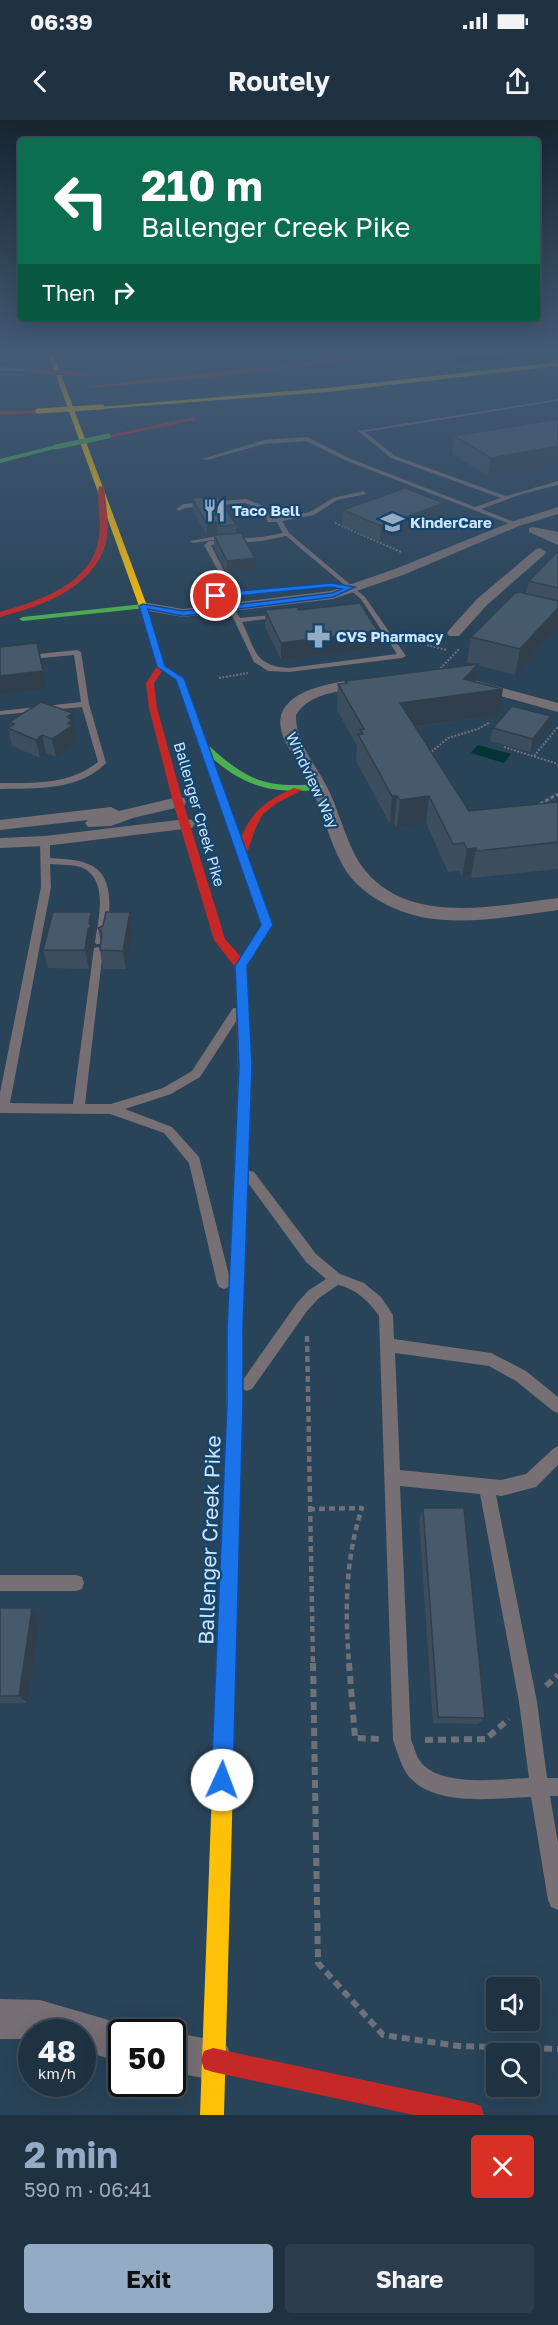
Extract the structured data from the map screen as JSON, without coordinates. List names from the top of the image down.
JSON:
{
  "streets": {
    "main road": ["Ballenger Creek Pike"],
    "street": ["Windview Way"]
  },
  "places": {
    "restaurant": ["Taco Bell"],
    "school or university": ["KinderCare"],
    "pharmacy": ["CVS Pharmacy"]
  },
  "page": {
    "status": "06:39",
    "header": "Routely",
    "turn": ["210 m", "Ballenger Creek Pike"],
    "then": "Then",
    "speed": "48 km/h",
    "limit": "50",
    "heading": ["2 min", "590 m · 06:41"],
    "buttons": ["Exit", "Share"]
  }
}
